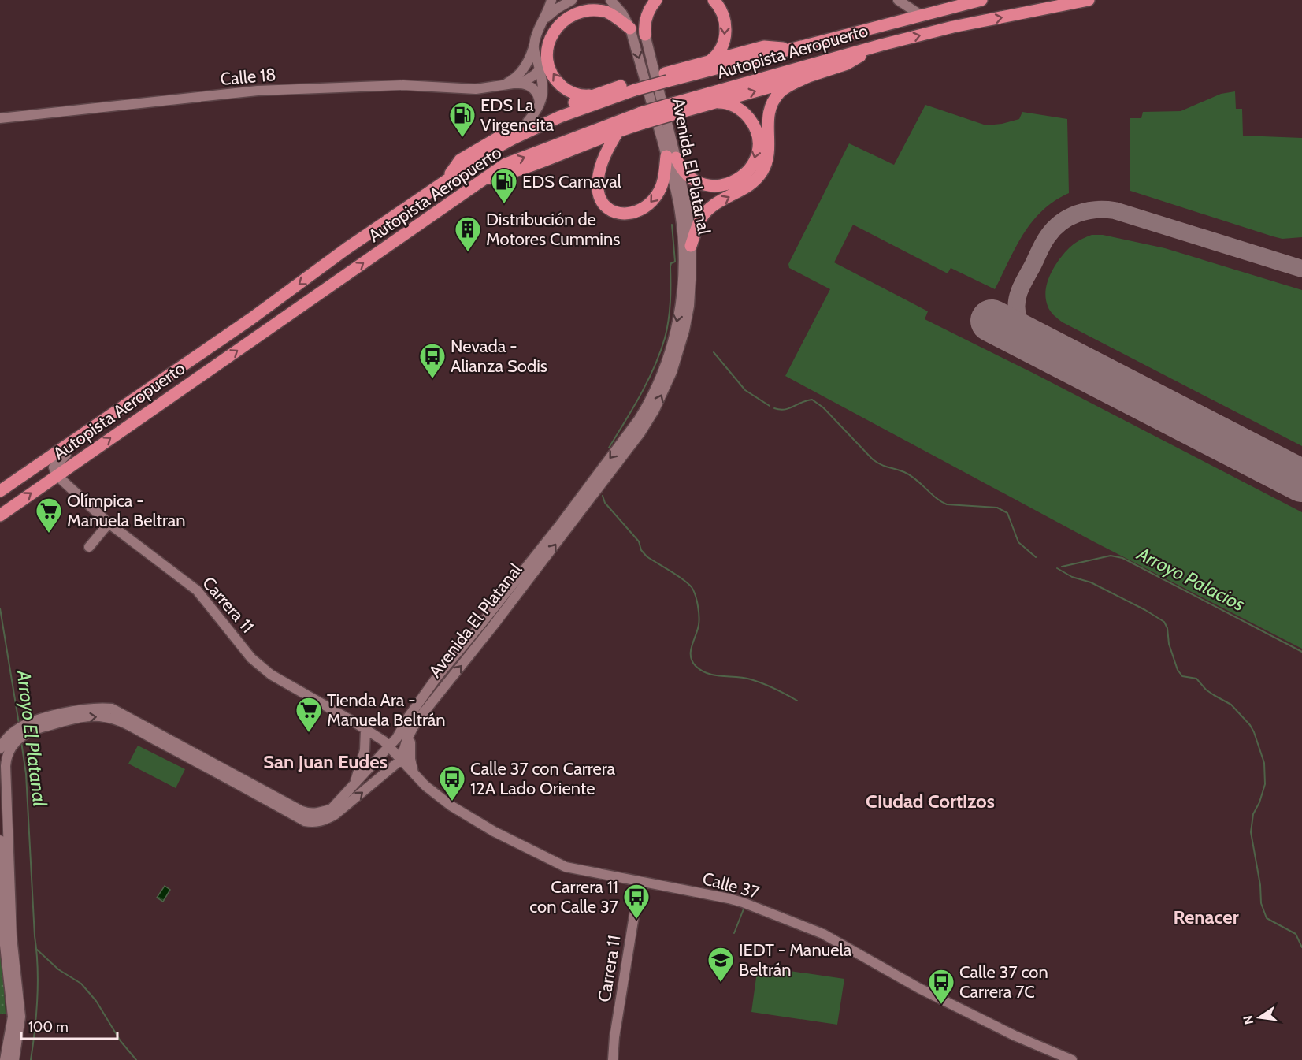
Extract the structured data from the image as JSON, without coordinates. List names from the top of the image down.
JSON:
{
  "streets": {
    "highway": ["Autopista Aeropuerto"],
    "main road": [
      "Calle 18",
      "Avenida El Platanal",
      "Carrera 11",
      "Calle 37"
    ]
  },
  "crossings": [
    ["Autopista Aeropuerto", "Carrera 11"],
    ["Avenida El Platanal", "Carrera 11"],
    ["Avenida El Platanal", "Calle 37"],
    ["Carrera 11", "Calle 37"]
  ],
  "districts": ["San Juan Eudes", "Ciudad Cortizos", "Renacer"],
  "water": ["Arroyo Palacios", "Arroyo El Platanal"],
  "places": {
    "fuel station": ["EDS La Virgencita", "EDS Carnaval"],
    "building": ["Distribución de Motores Cummins"],
    "bus stop": [
      "Nevada - Alianza Sodis",
      "Calle 37 con Carrera 12A Lado Oriente",
      "Carrera 11 con Calle 37",
      "Calle 37 con Carrera 7C"
    ],
    "supermarket": ["Olímpica - Manuela Beltran", "Tienda Ara - Manuela Beltrán"],
    "school or university": ["IEDT - Manuela Beltrán"]
  },
  "scale_bar": "100 m",
  "north": "left"
}
